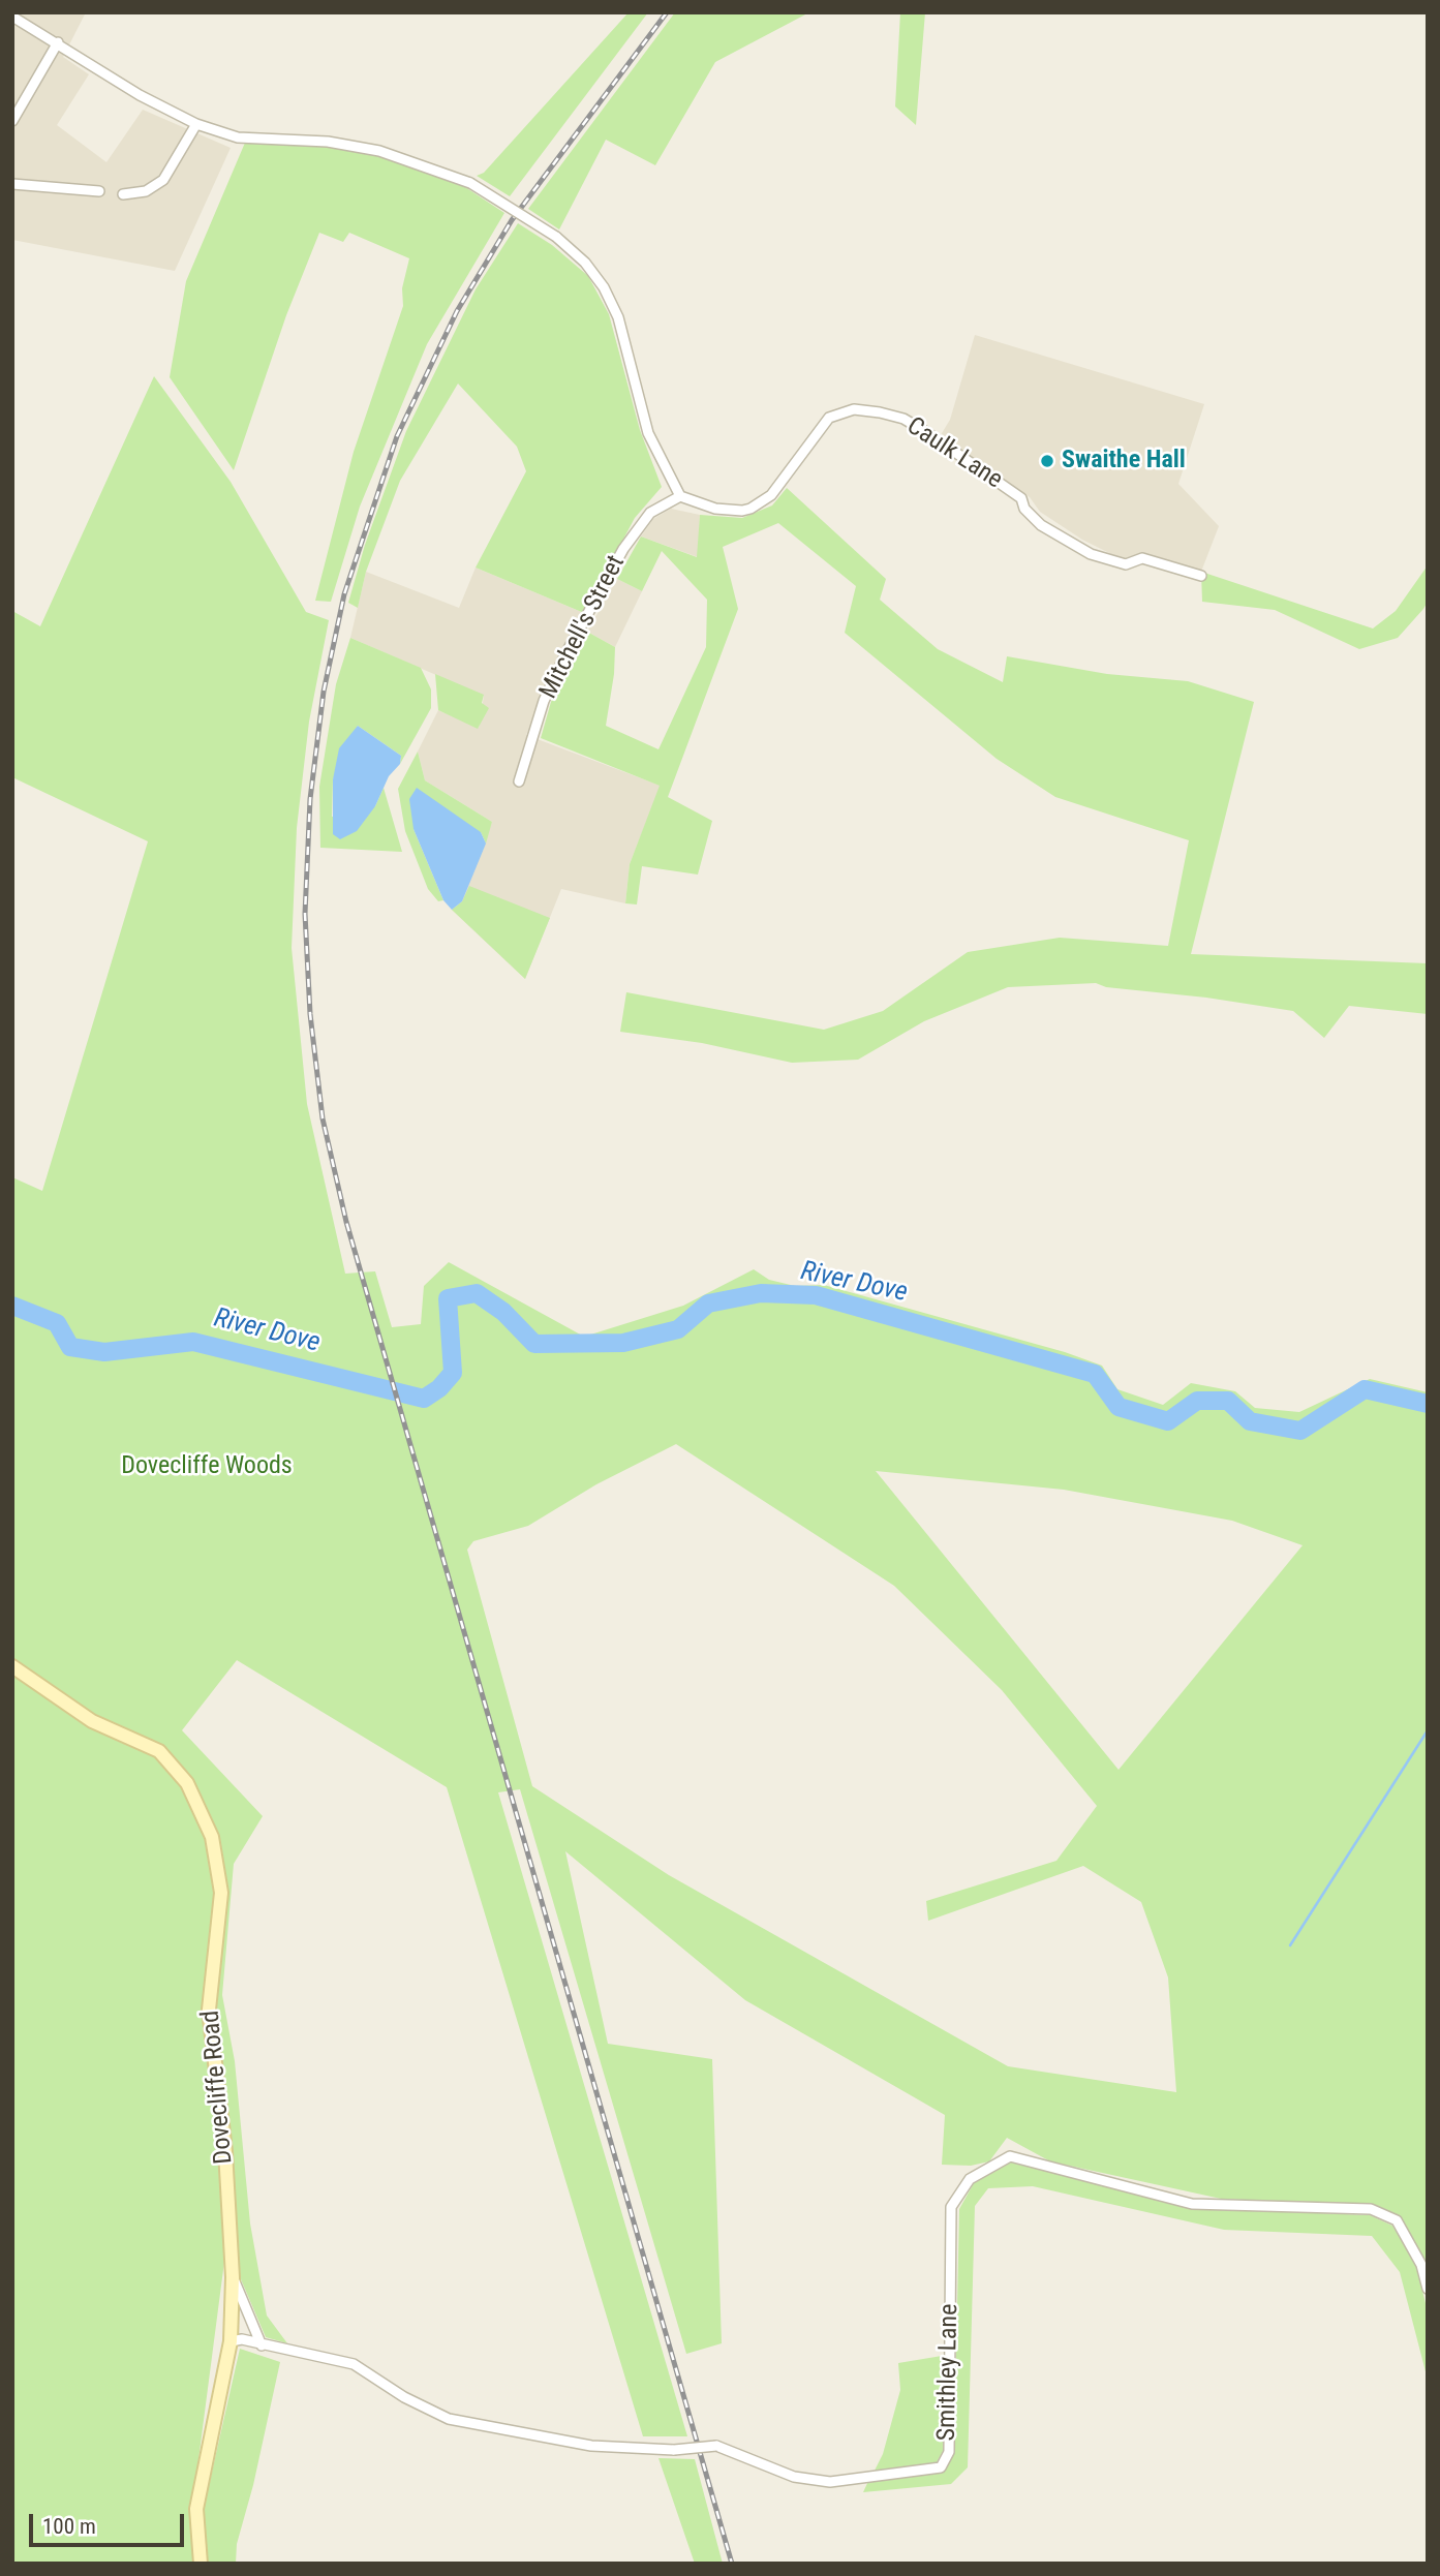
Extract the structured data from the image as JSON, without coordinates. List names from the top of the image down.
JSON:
{
  "streets": {
    "street": [
      "Caulk Lane",
      "Mitchell's Street",
      "Dovecliffe Road",
      "Smithley Lane"
    ]
  },
  "crossings": [
    ["Caulk Lane", "Mitchell's Street"],
    ["Dovecliffe Road", "Smithley Lane"]
  ],
  "water": ["River Dove"],
  "parks": ["Dovecliffe Woods"],
  "places": ["Swaithe Hall"],
  "scale_bar": "100 m"
}
